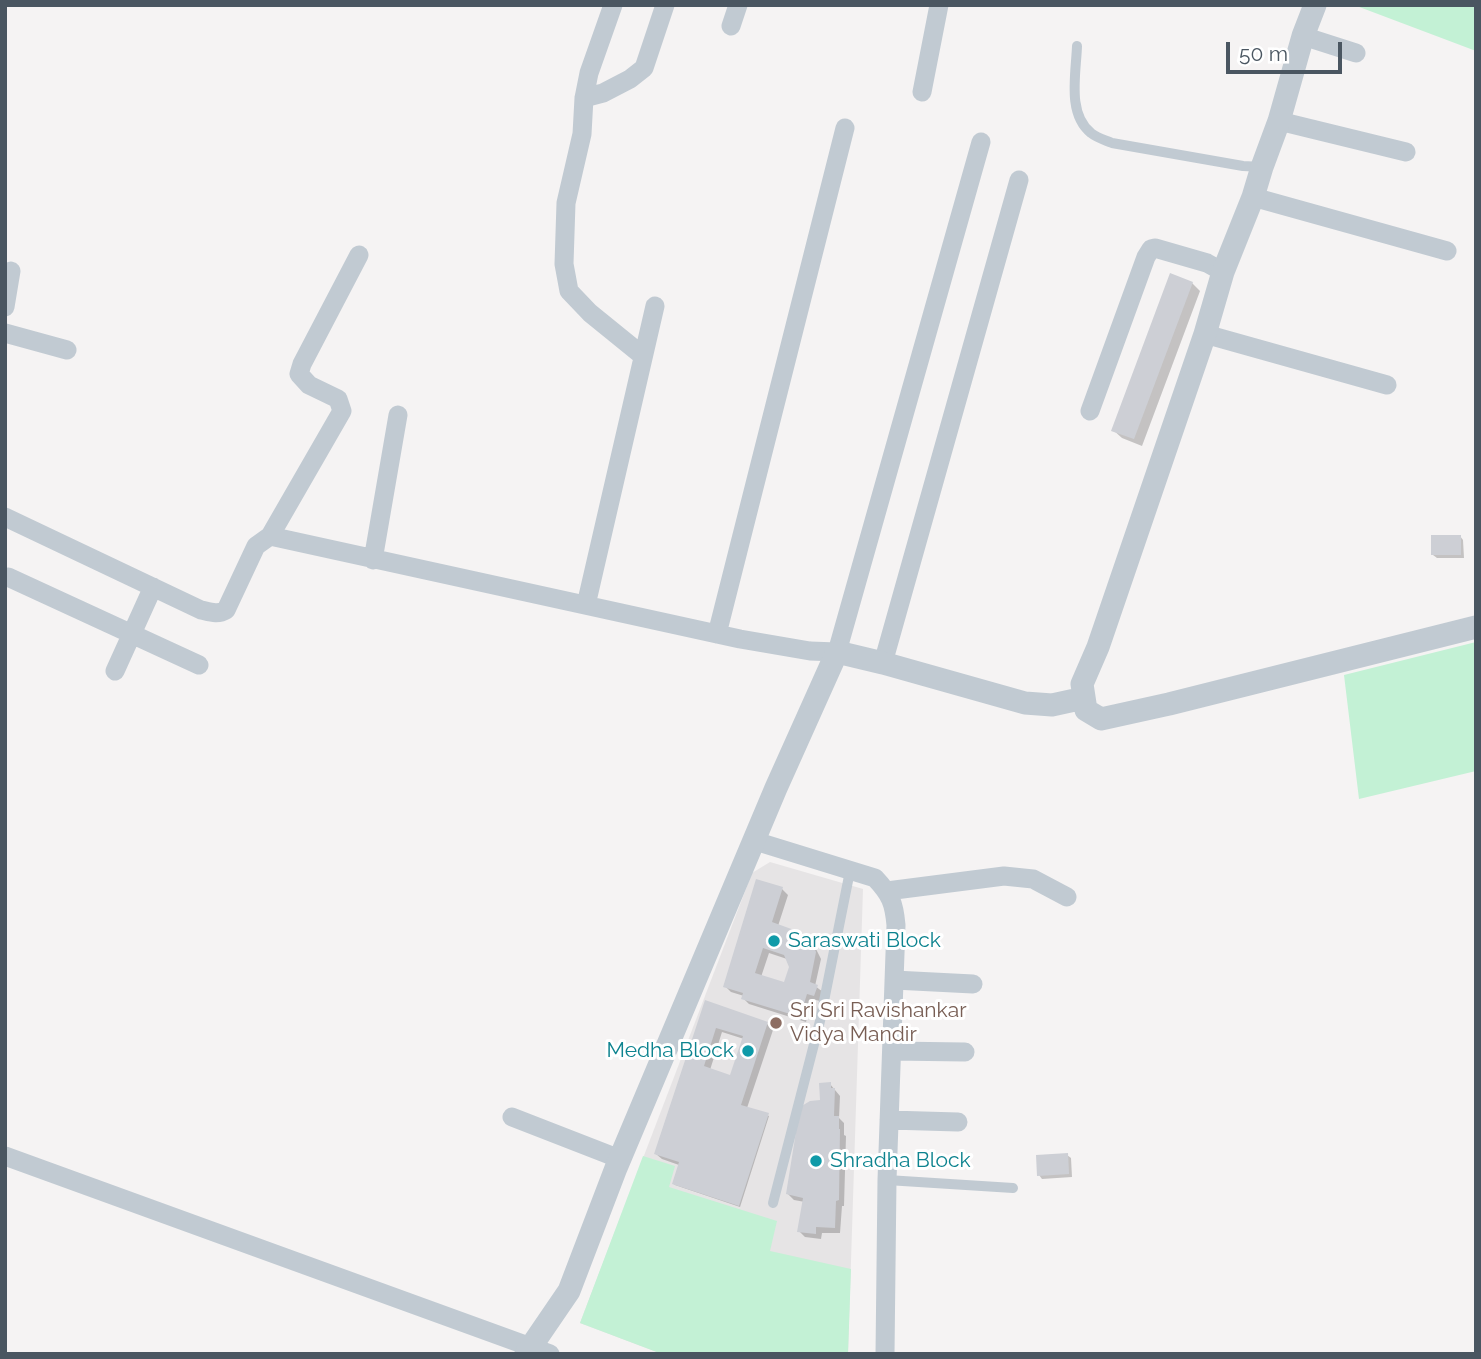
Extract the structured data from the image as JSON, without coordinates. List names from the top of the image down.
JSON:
{
  "places": [
    "Saraswati Block",
    "Sri Sri Ravishankar Vidya Mandir",
    "Medha Block",
    "Shradha Block"
  ],
  "scale_bar": "50 m"
}
